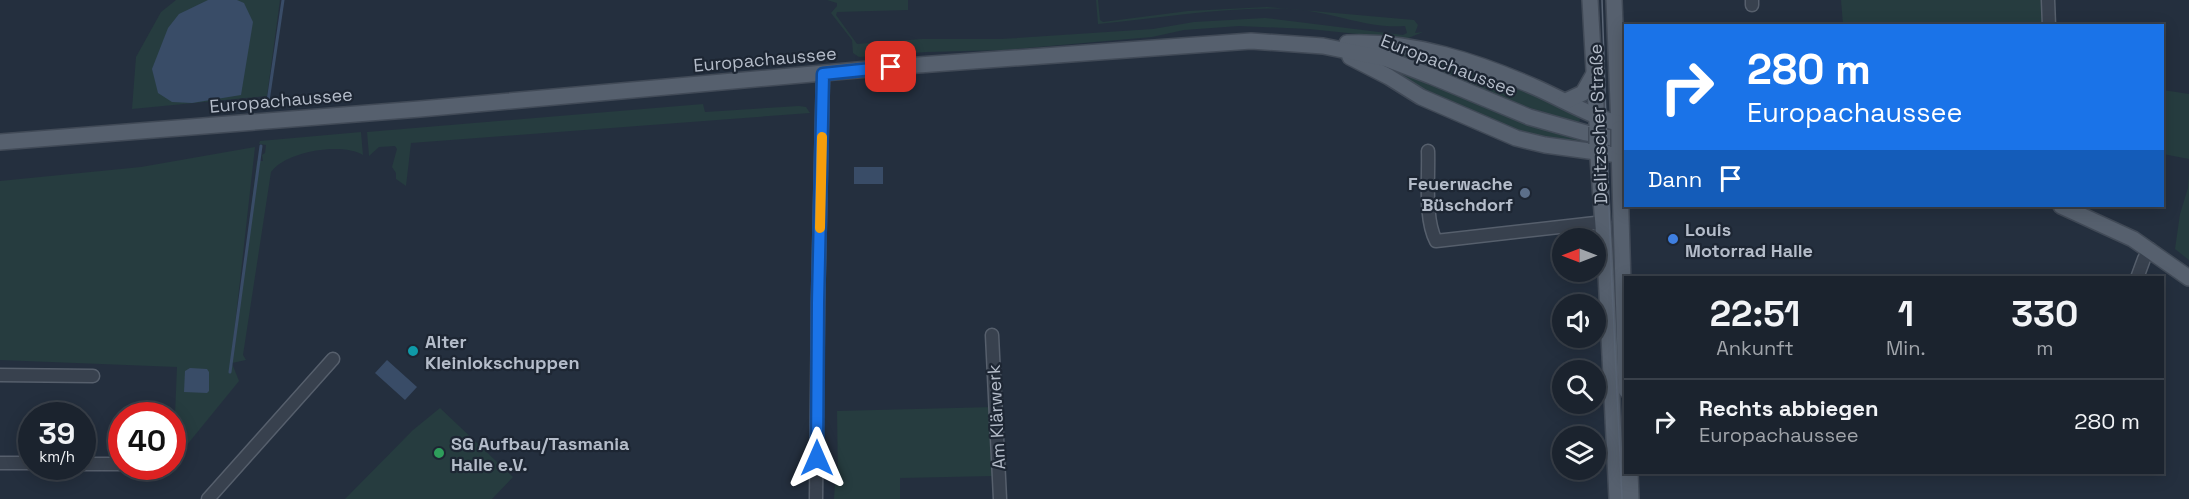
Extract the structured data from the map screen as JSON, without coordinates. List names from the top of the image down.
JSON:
{
  "streets": {
    "main road": ["Europachaussee", "Delitzscher Straße"],
    "street": ["Am Klärwerk"]
  },
  "crossings": [
    ["Europachaussee", "Delitzscher Straße"]
  ],
  "places": [
    "Feuerwache Büschdorf",
    "Louis Motorrad Halle",
    "Alter Kleinlokschuppen",
    "SG Aufbau/Tasmania Halle e.V."
  ],
  "north": "left",
  "page": {
    "turn": ["280 m", "Europachaussee"],
    "then": "Dann",
    "eta": [
      "22:51",
      "Ankunft",
      "1",
      "Min.",
      "330",
      "m"
    ],
    "list": [
      {
        "name": "Rechts abbiegen",
        "note": "Europachaussee",
        "value": "280 m"
      }
    ],
    "speed": "39 km/h",
    "limit": "40"
  }
}
